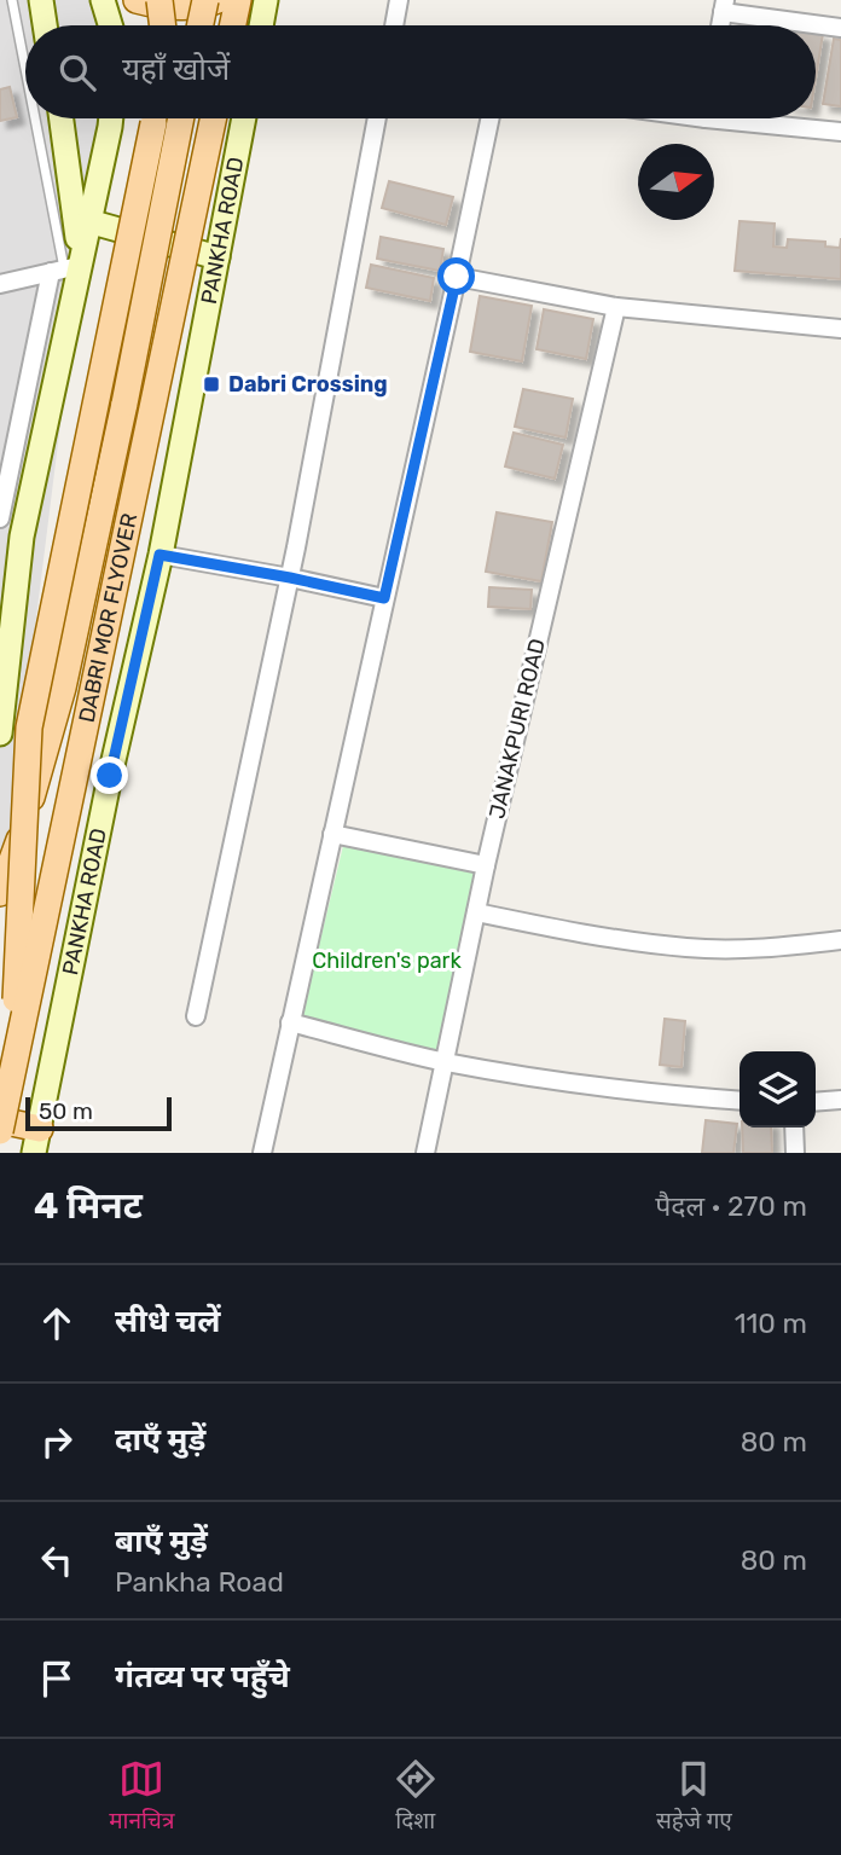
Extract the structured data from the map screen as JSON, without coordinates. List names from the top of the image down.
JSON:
{
  "streets": {
    "main road": ["PANKHA ROAD", "DABRI MOR FLYOVER"],
    "street": ["JANAKPURI ROAD"]
  },
  "parks": ["Children's park"],
  "places": {
    "transit": ["Dabri Crossing"]
  },
  "scale_bar": "50 m",
  "north": "right",
  "page": {
    "search": "यहाँ खोजें",
    "scale": "50 m",
    "heading": ["4 मिनट", "पैदल · 270 m"],
    "list": [
      ["सीधे चलें", "110 m"],
      ["दाएँ मुड़ें", "80 m"],
      ["बाएँ मुड़ें", "Pankha Road", "80 m"],
      "गंतव्य पर पहुँचे"
    ],
    "nav": ["मानचित्र", "दिशा", "सहेजे गए"]
  }
}
